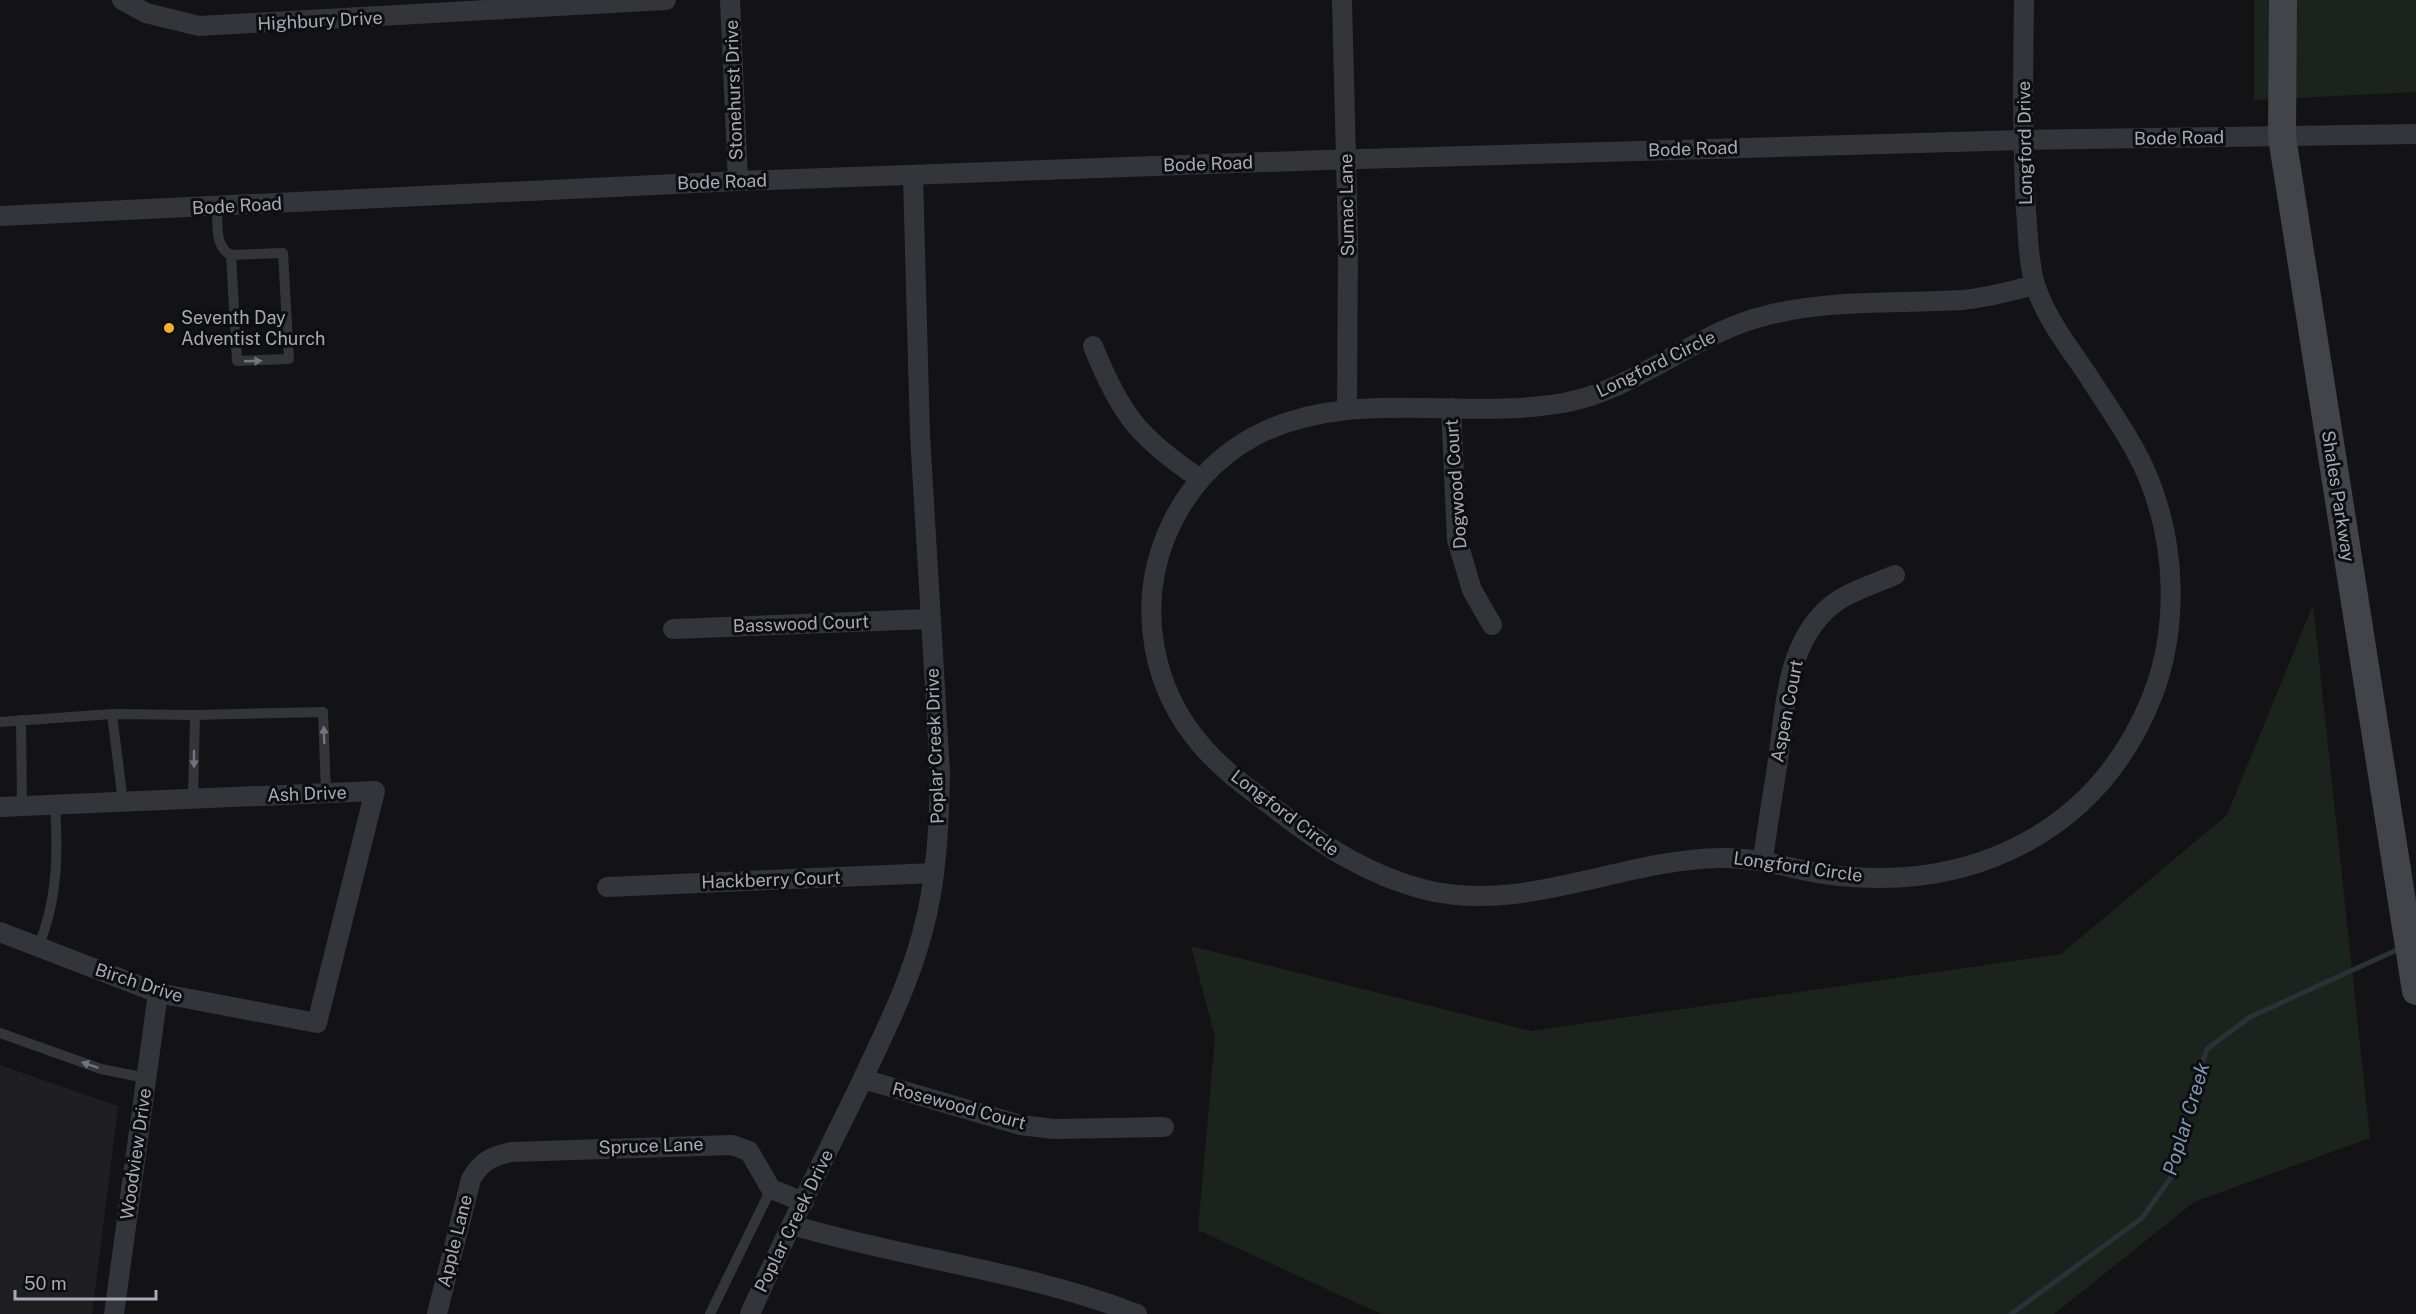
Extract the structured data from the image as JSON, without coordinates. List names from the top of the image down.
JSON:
{
  "streets": {
    "street": [
      "Highbury Drive",
      "Stonehurst Drive",
      "Bode Road",
      "Longford Drive",
      "Sumac Lane",
      "Longford Circle",
      "Dogwood Court",
      "Shales Parkway",
      "Basswood Court",
      "Aspen Court",
      "Poplar Creek Drive",
      "Ash Drive",
      "Hackberry Court",
      "Birch Drive",
      "Rosewood Court",
      "Spruce Lane",
      "Woodview Drive",
      "Apple Lane"
    ]
  },
  "crossings": [
    ["Stonehurst Drive", "Bode Road"],
    ["Bode Road", "Longford Drive"],
    ["Bode Road", "Sumac Lane"],
    ["Bode Road", "Shales Parkway"],
    ["Bode Road", "Poplar Creek Drive"],
    ["Longford Drive", "Longford Circle"],
    ["Sumac Lane", "Longford Circle"],
    ["Longford Circle", "Dogwood Court"],
    ["Longford Circle", "Aspen Court"],
    ["Basswood Court", "Poplar Creek Drive"],
    ["Poplar Creek Drive", "Hackberry Court"],
    ["Poplar Creek Drive", "Rosewood Court"],
    ["Ash Drive", "Birch Drive"],
    ["Birch Drive", "Woodview Drive"],
    ["Spruce Lane", "Apple Lane"]
  ],
  "water": ["Poplar Creek"],
  "places": ["Seventh Day Adventist Church"],
  "scale_bar": "50 m"
}
